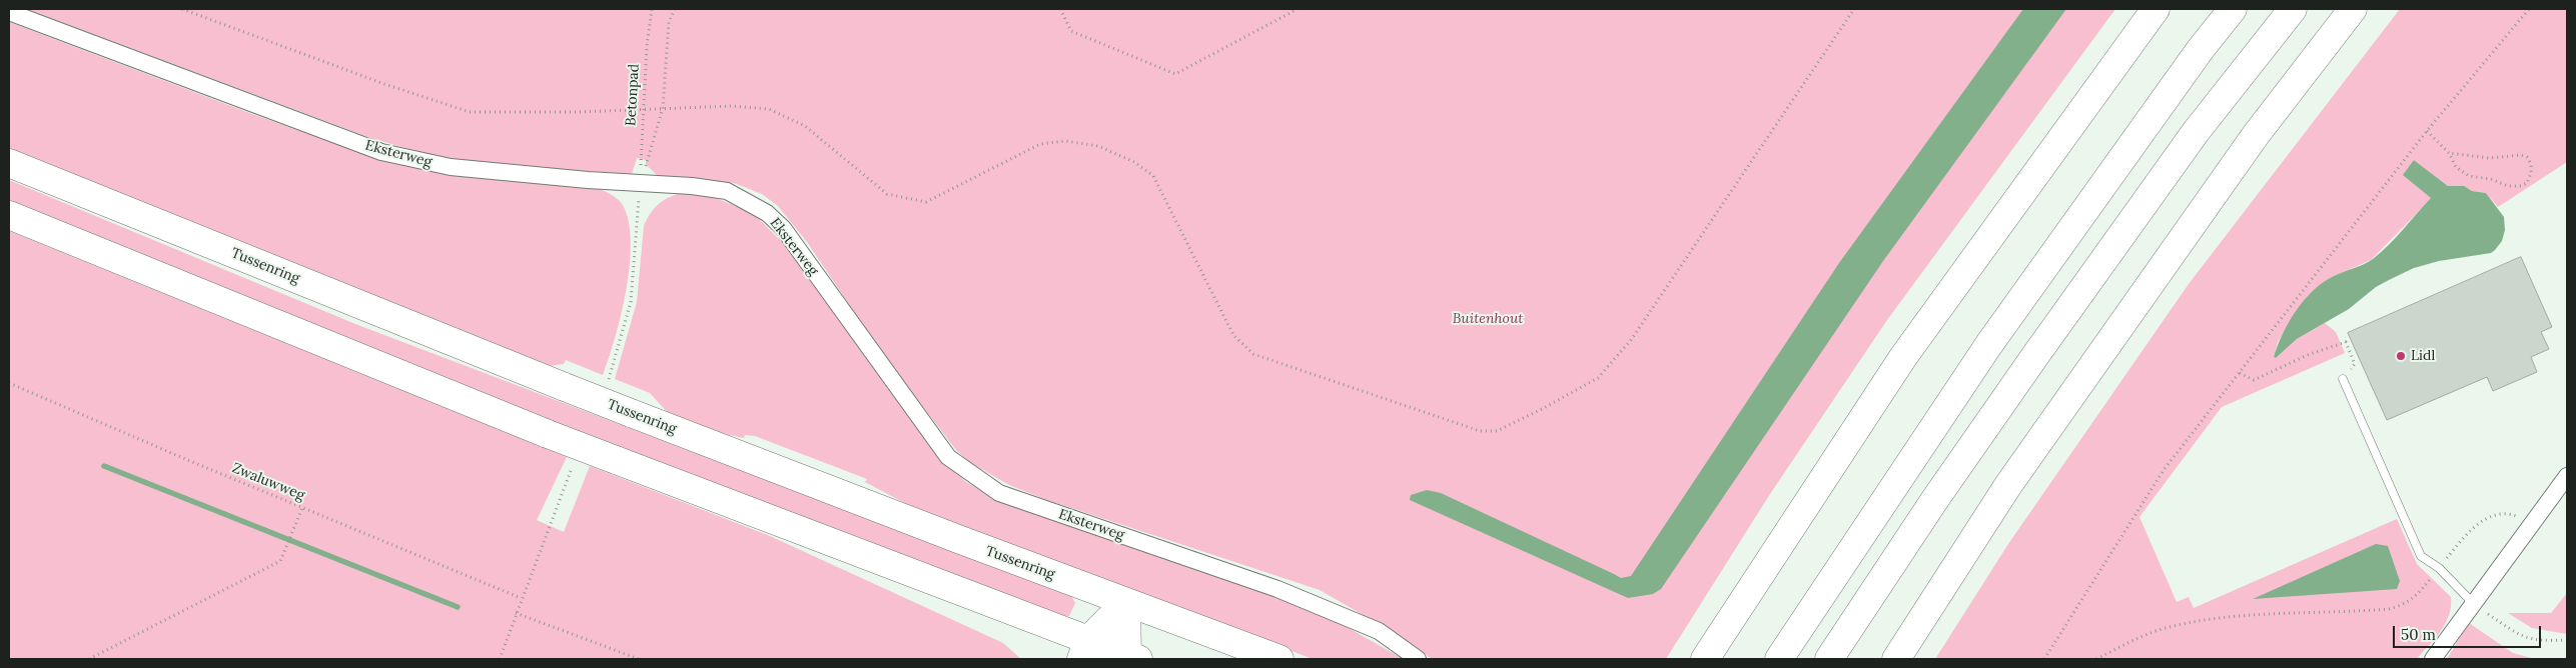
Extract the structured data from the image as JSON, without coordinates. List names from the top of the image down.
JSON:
{
  "streets": {
    "highway": ["Tussenring"],
    "street": ["Eksterweg"],
    "path": ["Betonpad", "Zwaluwweg"]
  },
  "crossings": [
    ["Betonpad", "Eksterweg"]
  ],
  "parks": ["Buitenhout"],
  "places": ["Lidl"],
  "scale_bar": "50 m"
}
